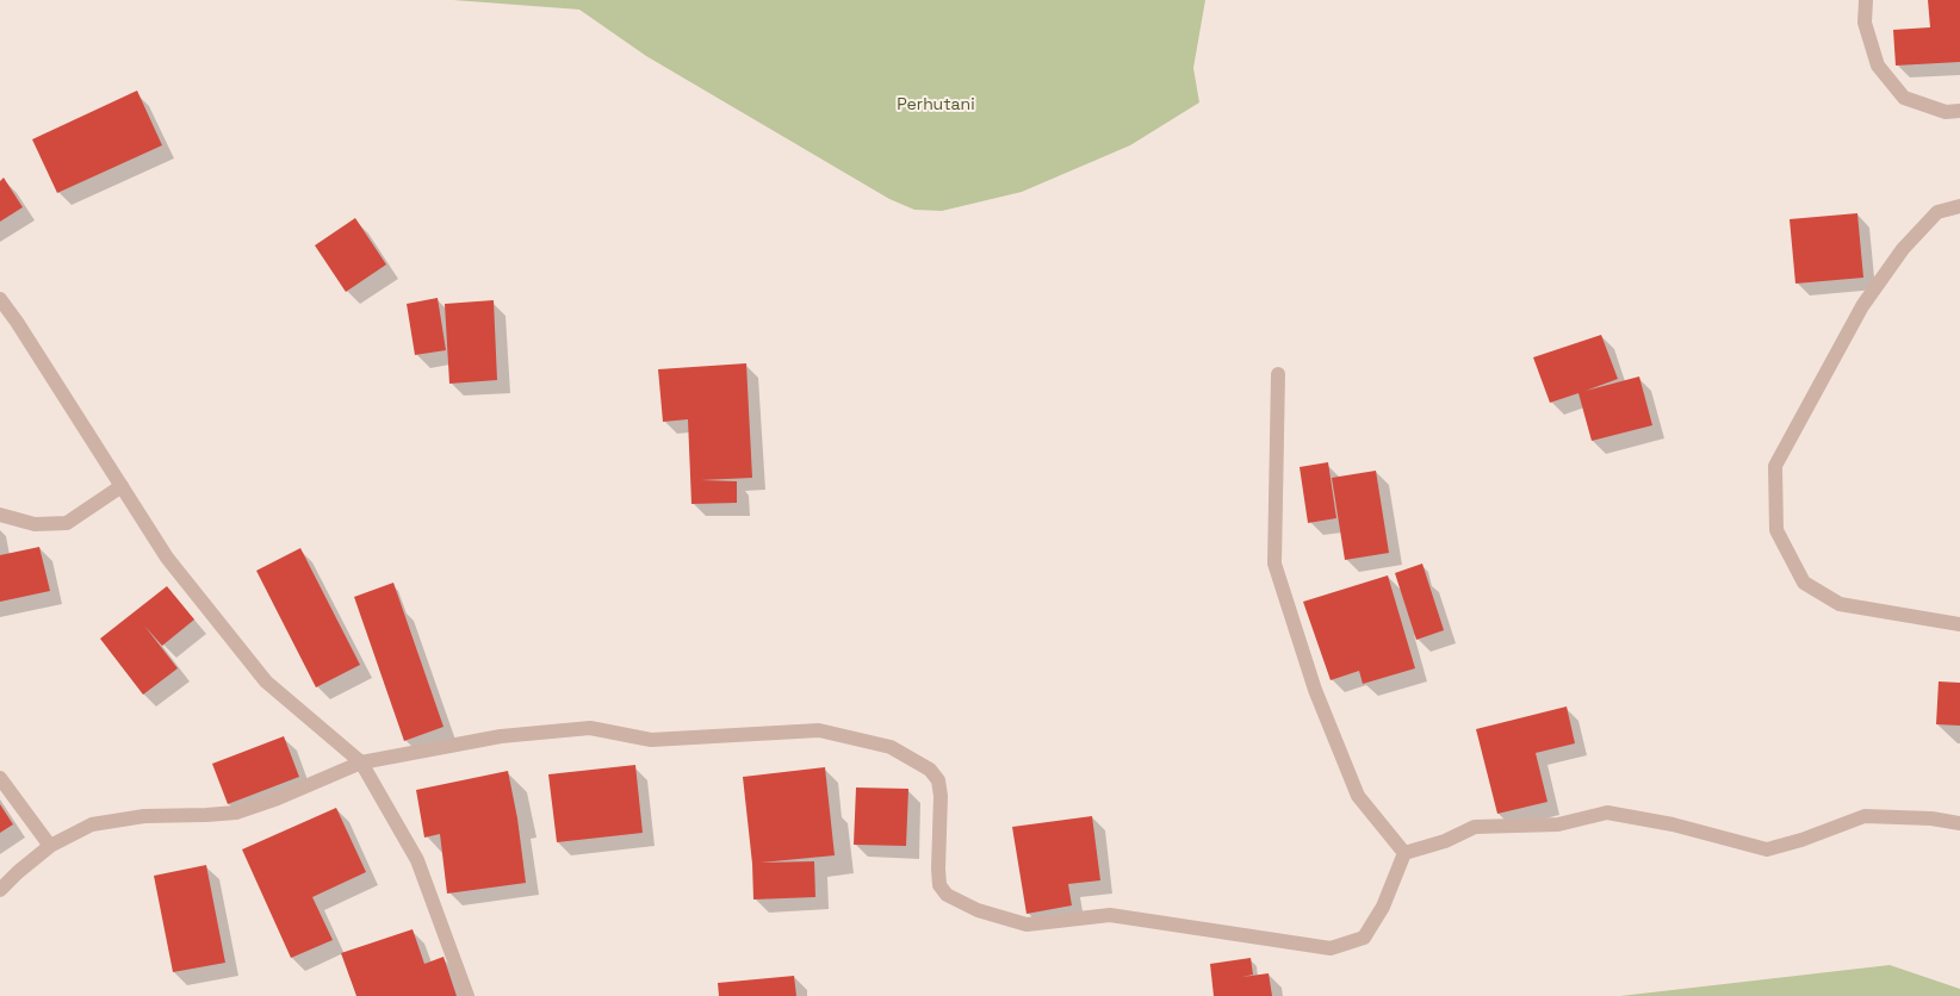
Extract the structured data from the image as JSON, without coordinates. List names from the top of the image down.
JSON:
{
  "parks": ["Perhutani"]
}
